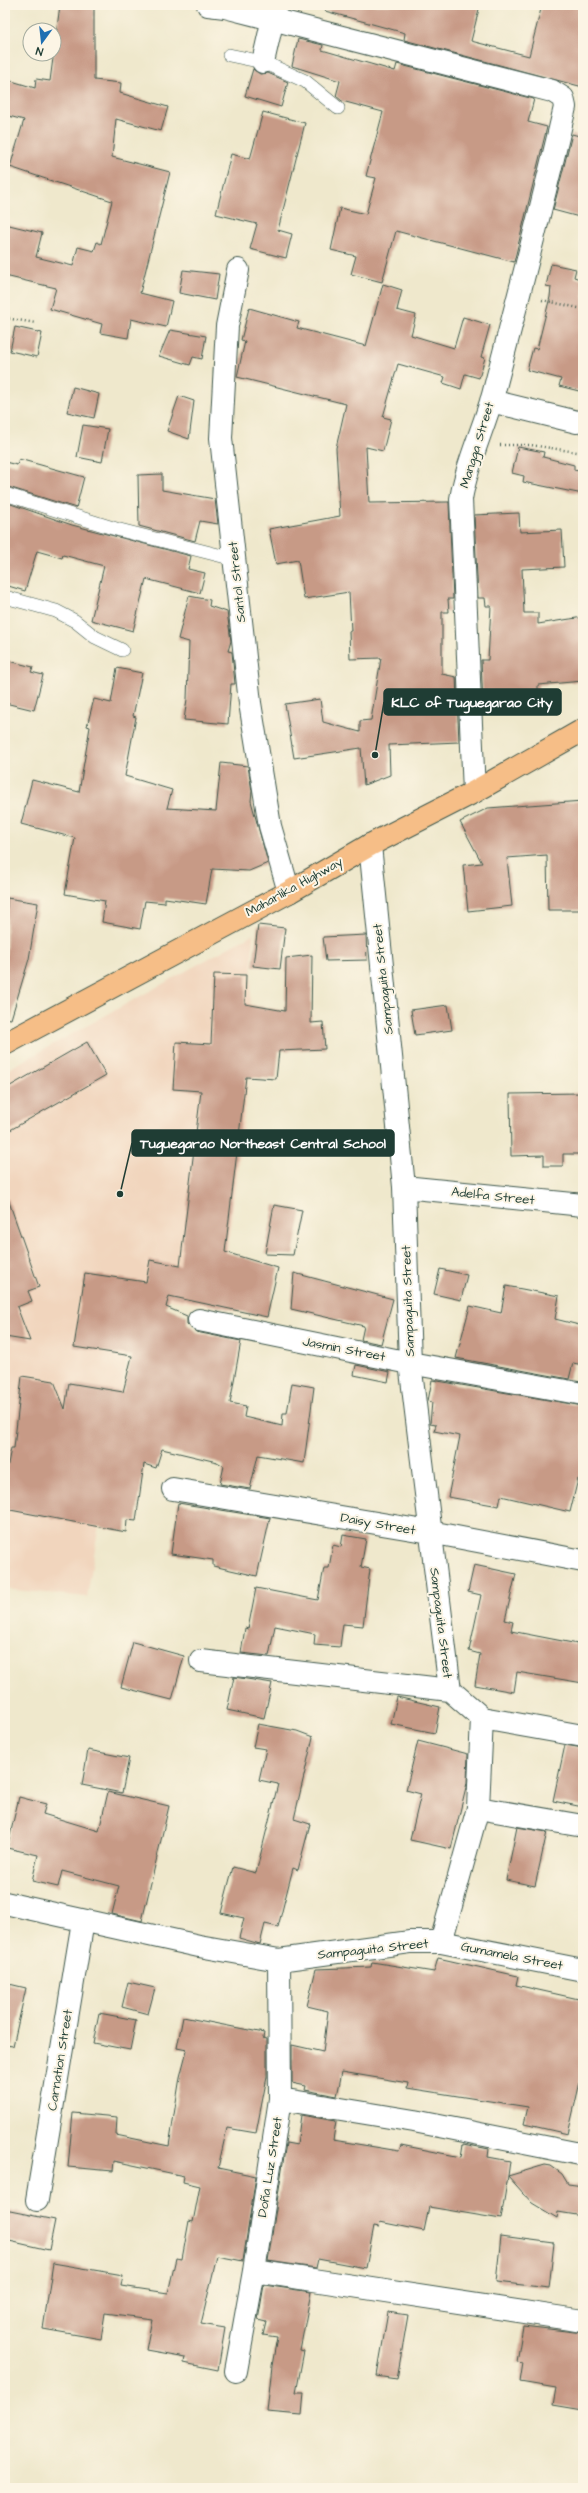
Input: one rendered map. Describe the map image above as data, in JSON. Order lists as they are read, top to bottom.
{
  "streets": {
    "main road": ["Maharlika Highway"],
    "street": [
      "Mangga Street",
      "Santol Street",
      "Sampaguita Street",
      "Adelfa Street",
      "Jasmin Street",
      "Daisy Street",
      "Gumamela Street",
      "Carnation Street",
      "Doña Luz Street"
    ]
  },
  "crossings": [
    ["Mangga Street", "Maharlika Highway"],
    ["Santol Street", "Maharlika Highway"],
    ["Maharlika Highway", "Sampaguita Street"],
    ["Sampaguita Street", "Adelfa Street"],
    ["Sampaguita Street", "Jasmin Street"],
    ["Sampaguita Street", "Daisy Street"],
    ["Sampaguita Street", "Gumamela Street"],
    ["Sampaguita Street", "Carnation Street"],
    ["Sampaguita Street", "Doña Luz Street"]
  ],
  "places": ["KLC of Tuguegarao City", "Tuguegarao Northeast Central School"],
  "north": "bottom"
}
